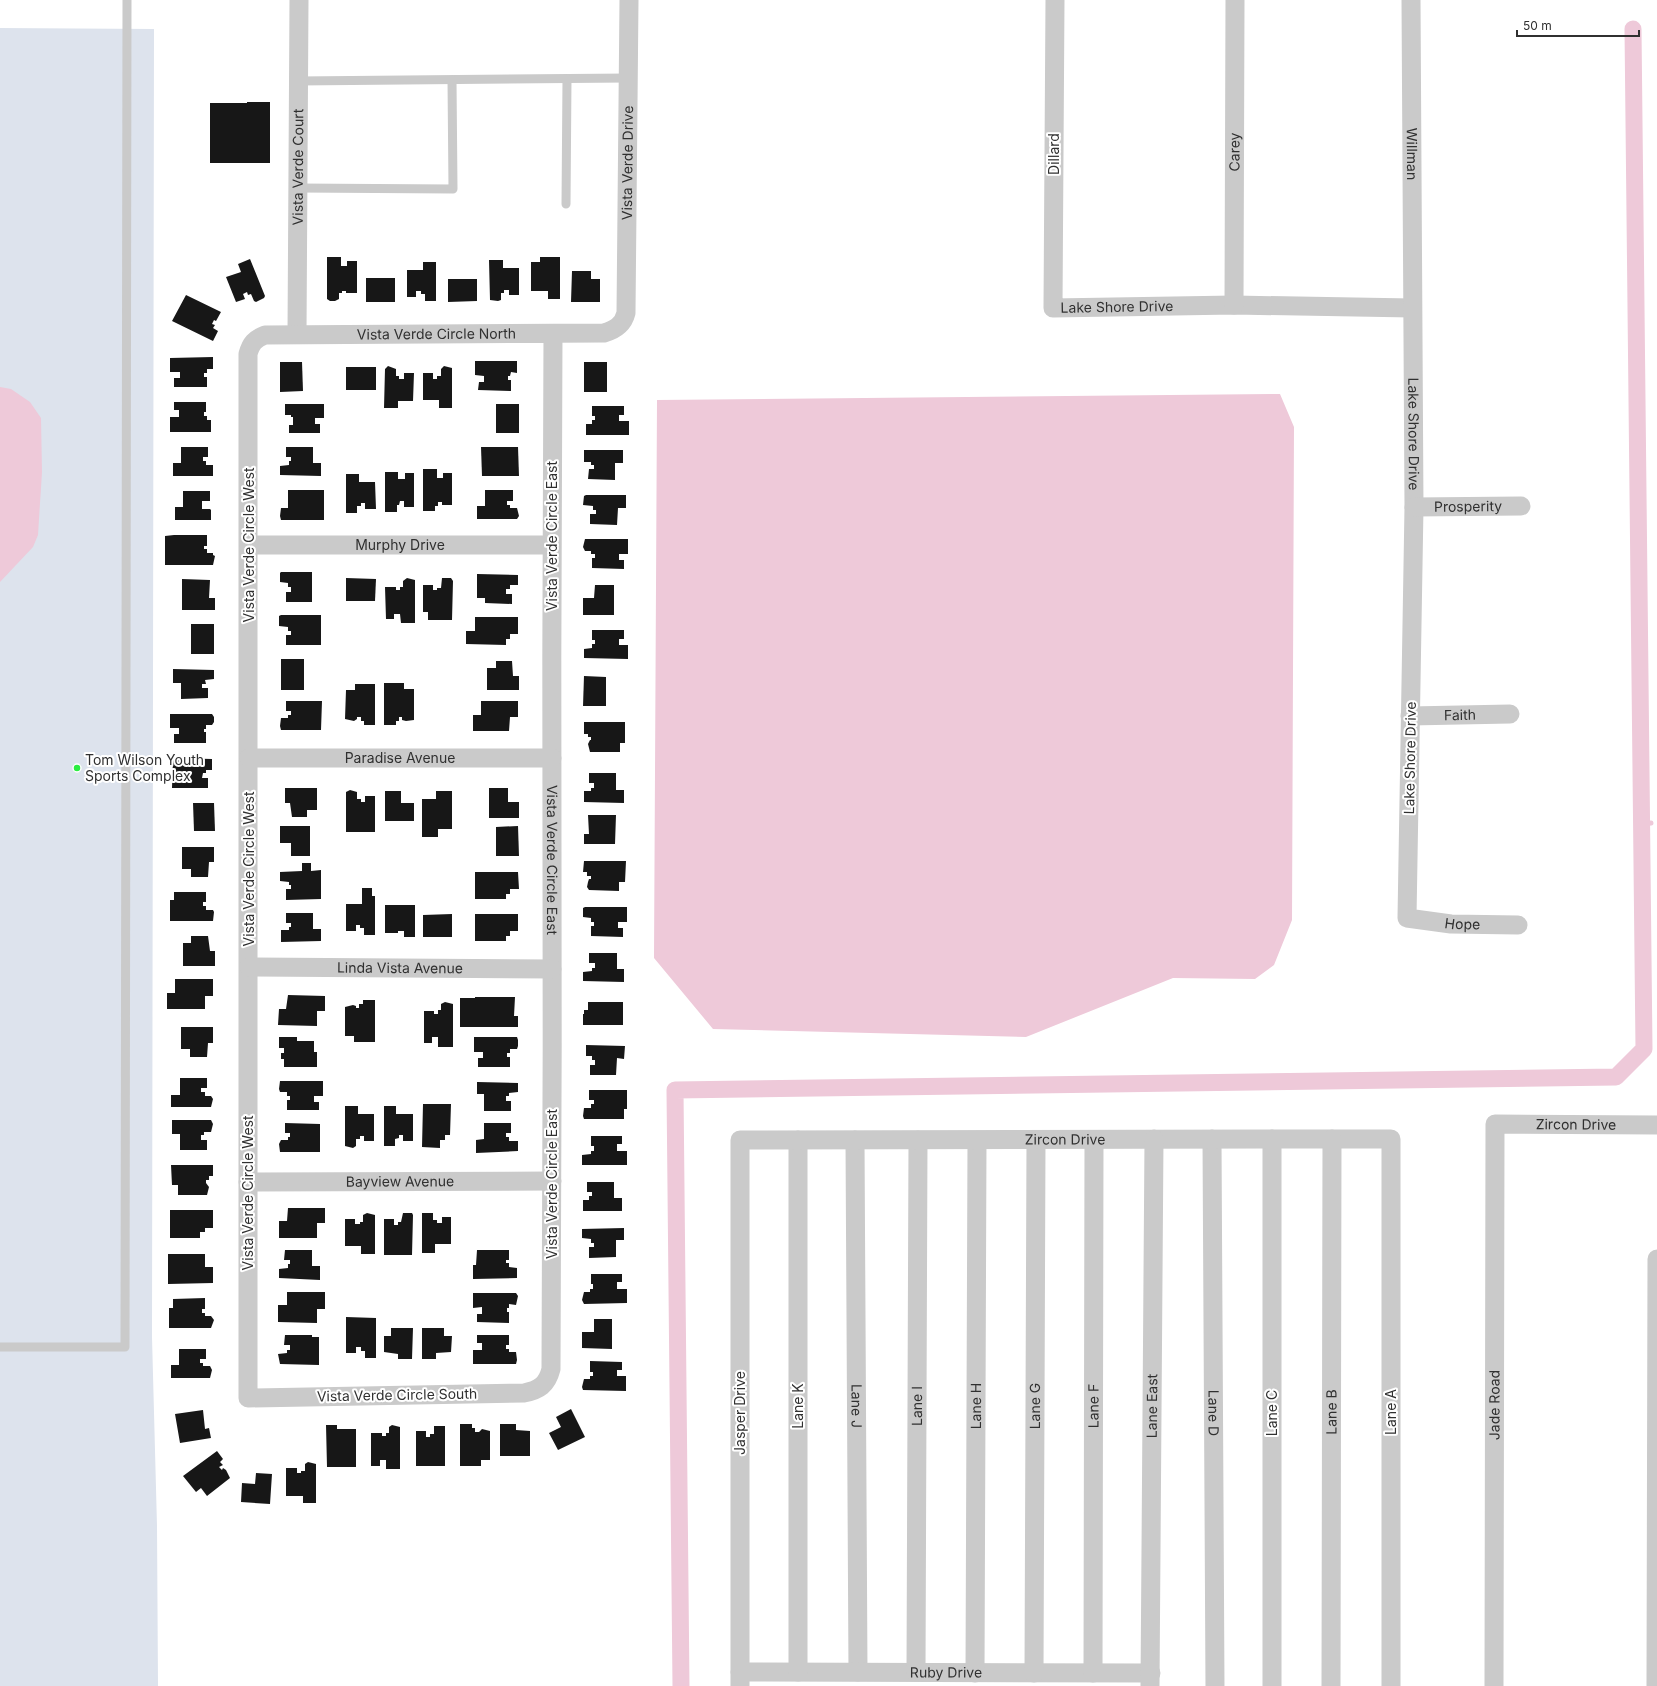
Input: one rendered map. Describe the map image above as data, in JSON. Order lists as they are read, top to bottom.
{
  "streets": {
    "street": [
      "Carey",
      "Dillard",
      "Willman",
      "Vista Verde Drive",
      "Vista Verde Court",
      "Lake Shore Drive",
      "Vista Verde Circle North",
      "Prosperity",
      "Vista Verde Circle East",
      "Vista Verde Circle West",
      "Murphy Drive",
      "Faith",
      "Paradise Avenue",
      "Hope",
      "Linda Vista Avenue",
      "Zircon Drive",
      "Bayview Avenue",
      "Vista Verde Circle South",
      "Jade Road",
      "Lane K",
      "Lane J",
      "Lane I",
      "Lane H",
      "Lane G",
      "Lane F",
      "Lane East",
      "Lane B",
      "Lane A",
      "Jasper Drive",
      "Lane D",
      "Lane C",
      "Ruby Drive"
    ]
  },
  "crossings": [
    ["Carey", "Lake Shore Drive"],
    ["Dillard", "Lake Shore Drive"],
    ["Willman", "Lake Shore Drive"],
    ["Vista Verde Drive", "Vista Verde Circle North"],
    ["Vista Verde Court", "Vista Verde Circle North"],
    ["Lake Shore Drive", "Prosperity"],
    ["Lake Shore Drive", "Faith"],
    ["Lake Shore Drive", "Hope"],
    ["Vista Verde Circle North", "Vista Verde Circle East"],
    ["Vista Verde Circle North", "Vista Verde Circle West"],
    ["Vista Verde Circle East", "Murphy Drive"],
    ["Vista Verde Circle East", "Paradise Avenue"],
    ["Vista Verde Circle East", "Linda Vista Avenue"],
    ["Vista Verde Circle East", "Bayview Avenue"],
    ["Vista Verde Circle East", "Vista Verde Circle South"],
    ["Vista Verde Circle West", "Murphy Drive"],
    ["Vista Verde Circle West", "Paradise Avenue"],
    ["Vista Verde Circle West", "Linda Vista Avenue"],
    ["Vista Verde Circle West", "Bayview Avenue"],
    ["Vista Verde Circle West", "Vista Verde Circle South"],
    ["Zircon Drive", "Jade Road"],
    ["Zircon Drive", "Lane K"],
    ["Zircon Drive", "Lane J"],
    ["Zircon Drive", "Lane I"],
    ["Zircon Drive", "Lane H"],
    ["Zircon Drive", "Lane G"],
    ["Zircon Drive", "Lane F"],
    ["Zircon Drive", "Lane East"],
    ["Zircon Drive", "Lane B"],
    ["Zircon Drive", "Lane A"],
    ["Zircon Drive", "Jasper Drive"],
    ["Zircon Drive", "Lane D"],
    ["Zircon Drive", "Lane C"],
    ["Lane K", "Ruby Drive"],
    ["Lane J", "Ruby Drive"],
    ["Lane I", "Ruby Drive"],
    ["Lane H", "Ruby Drive"],
    ["Lane G", "Ruby Drive"],
    ["Lane F", "Ruby Drive"],
    ["Lane East", "Ruby Drive"],
    ["Jasper Drive", "Ruby Drive"]
  ],
  "places": ["Tom Wilson Youth Sports Complex"],
  "scale_bar": "50 m"
}
